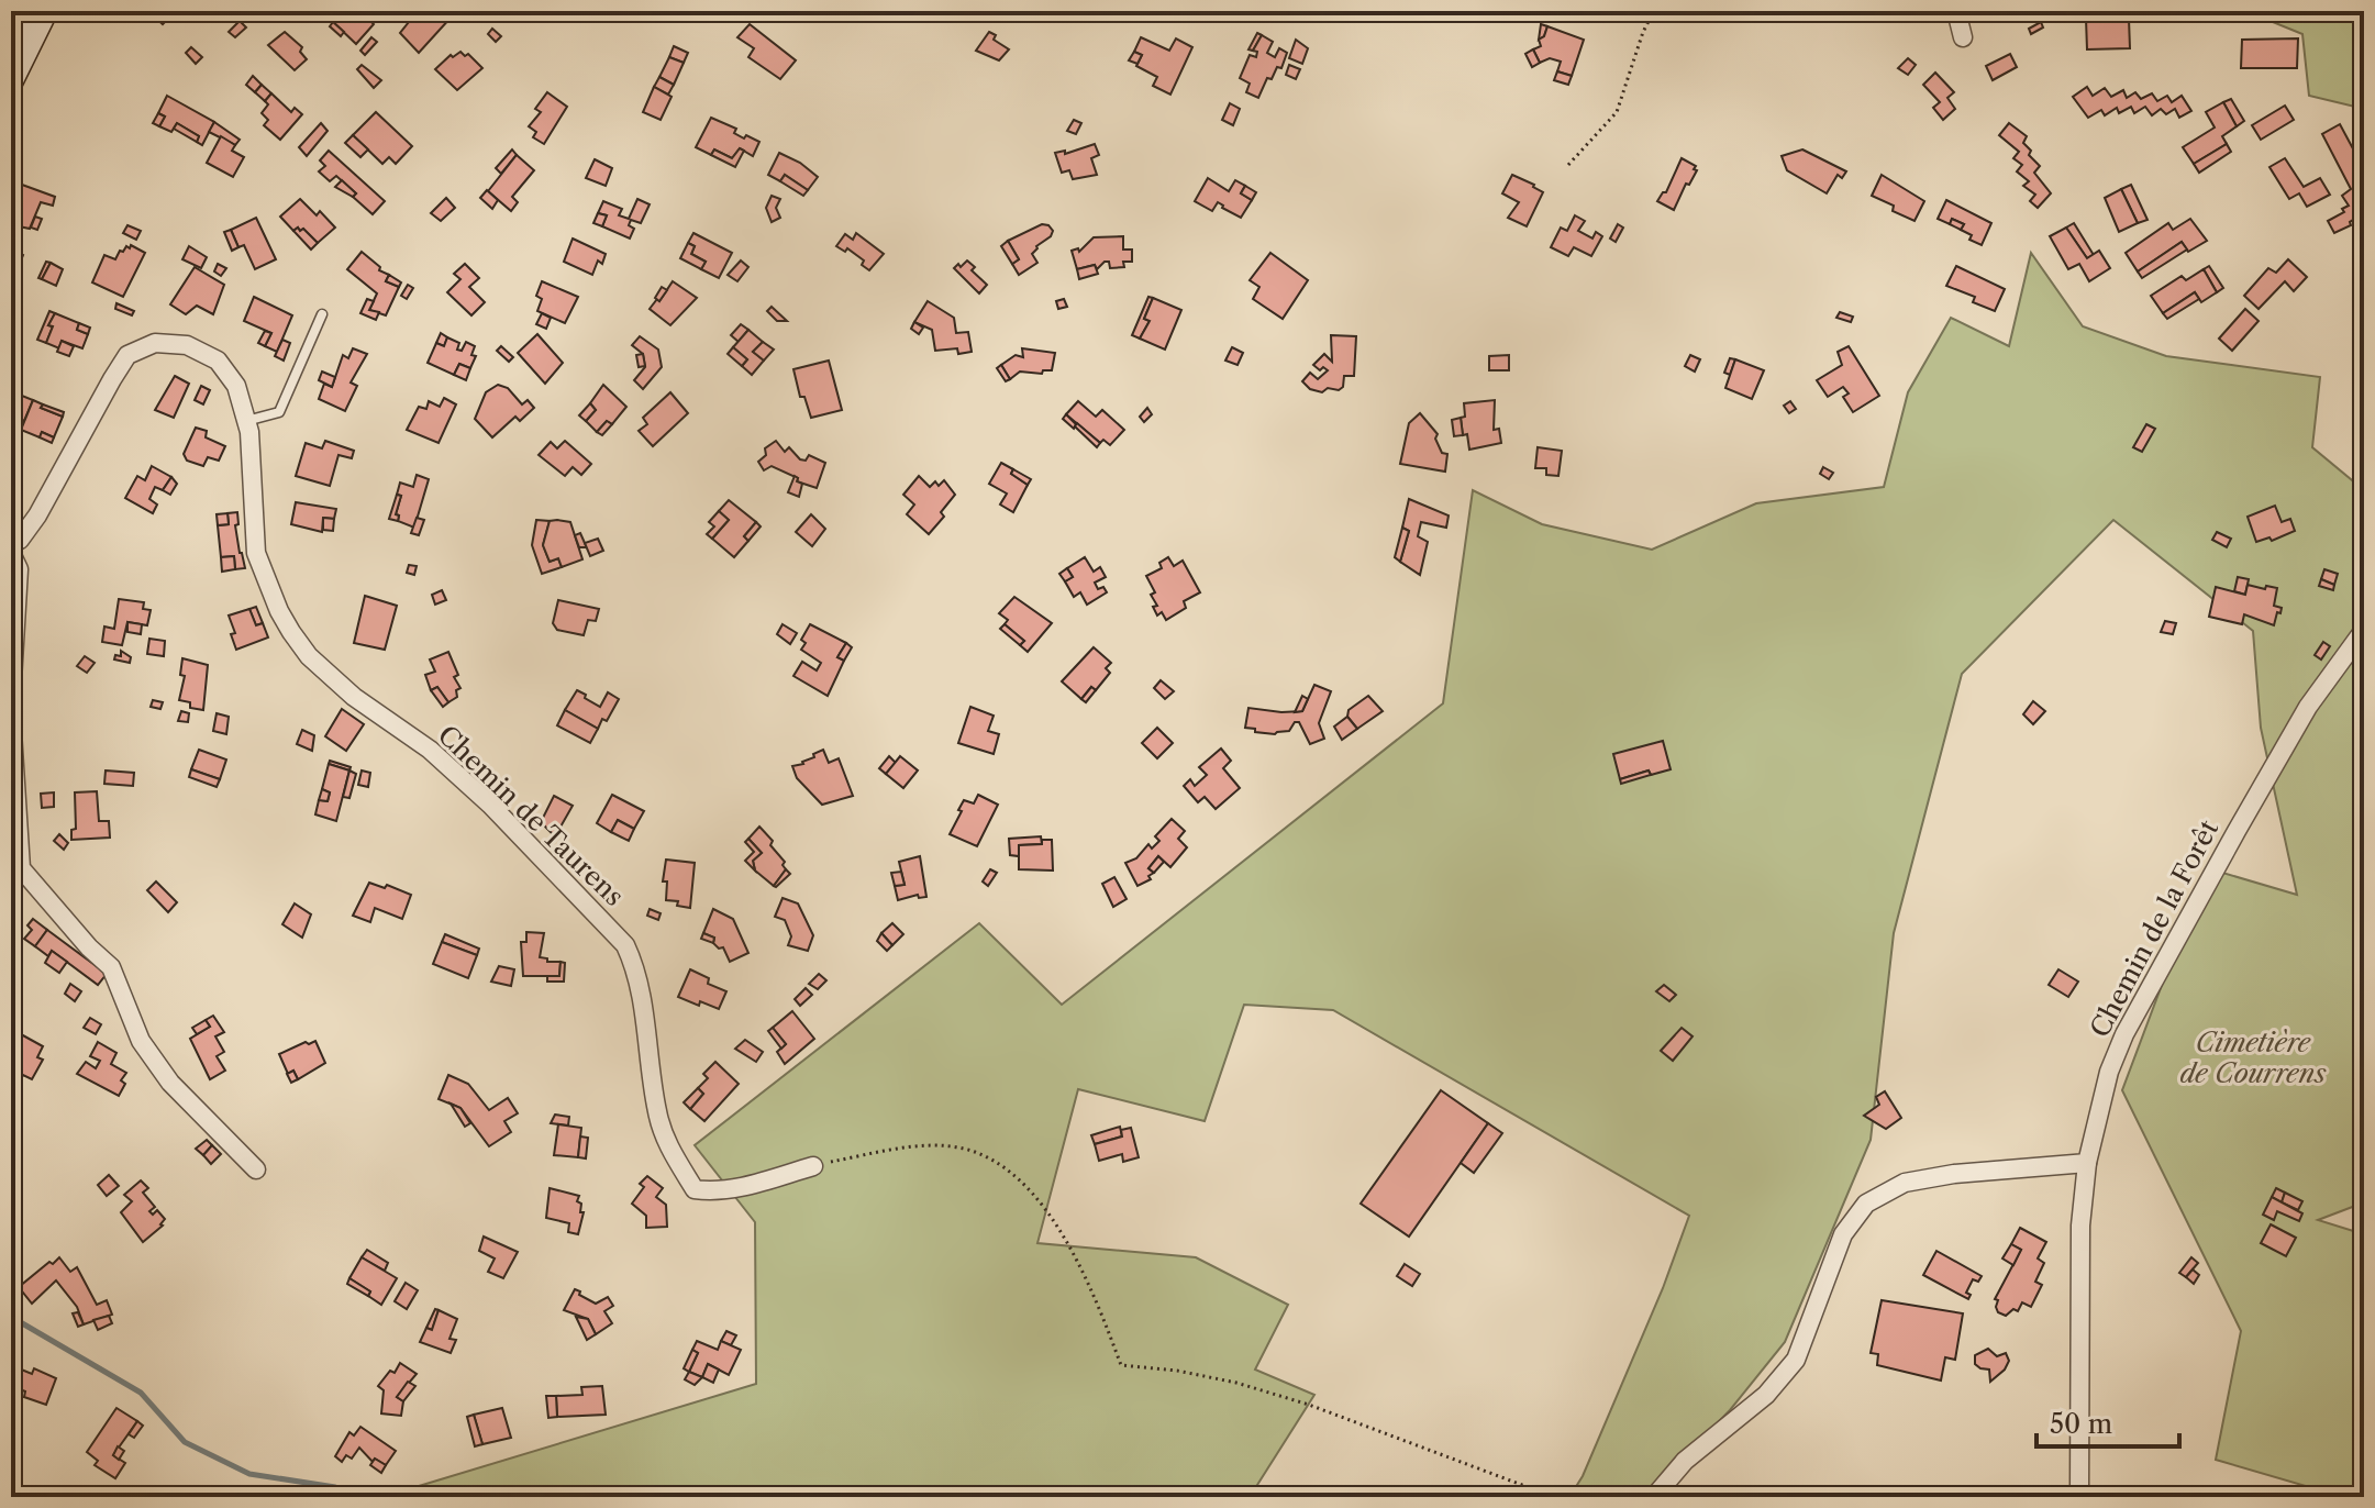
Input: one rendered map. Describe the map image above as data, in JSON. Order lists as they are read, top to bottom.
{
  "streets": {
    "street": ["Chemin de Taurens", "Chemin de la Forêt"]
  },
  "parks": ["Cimetière de Courrens"],
  "scale_bar": "50 m"
}
